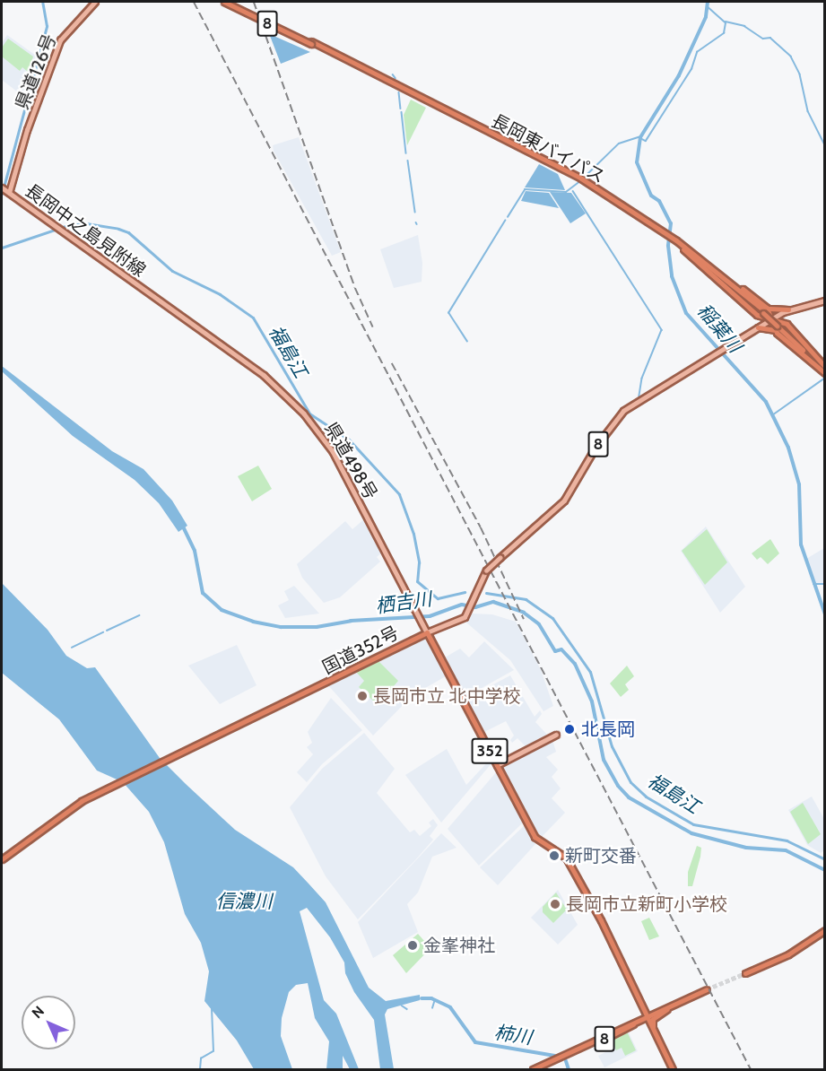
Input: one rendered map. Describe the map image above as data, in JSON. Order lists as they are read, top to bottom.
{
  "streets": {
    "highway": [
      "8",
      "長岡東バイパス",
      "国道352号",
      "352"
    ],
    "main road": ["県道126号", "長岡中之島見附線", "県道498号"]
  },
  "crossings": [
    ["8", "県道498号"],
    ["8", "国道352号"],
    ["8", "352"],
    ["県道126号", "長岡中之島見附線"],
    ["長岡中之島見附線", "県道498号"],
    ["県道498号", "国道352号"],
    ["県道498号", "352"],
    ["国道352号", "352"]
  ],
  "water": [
    "稲葉川",
    "福島江",
    "栖吉川",
    "信濃川",
    "柿川"
  ],
  "places": [
    "長岡市立 北中学校",
    "北長岡",
    "新町交番",
    "長岡市立新町小学校",
    "金峯神社"
  ],
  "north": "top left"
}
